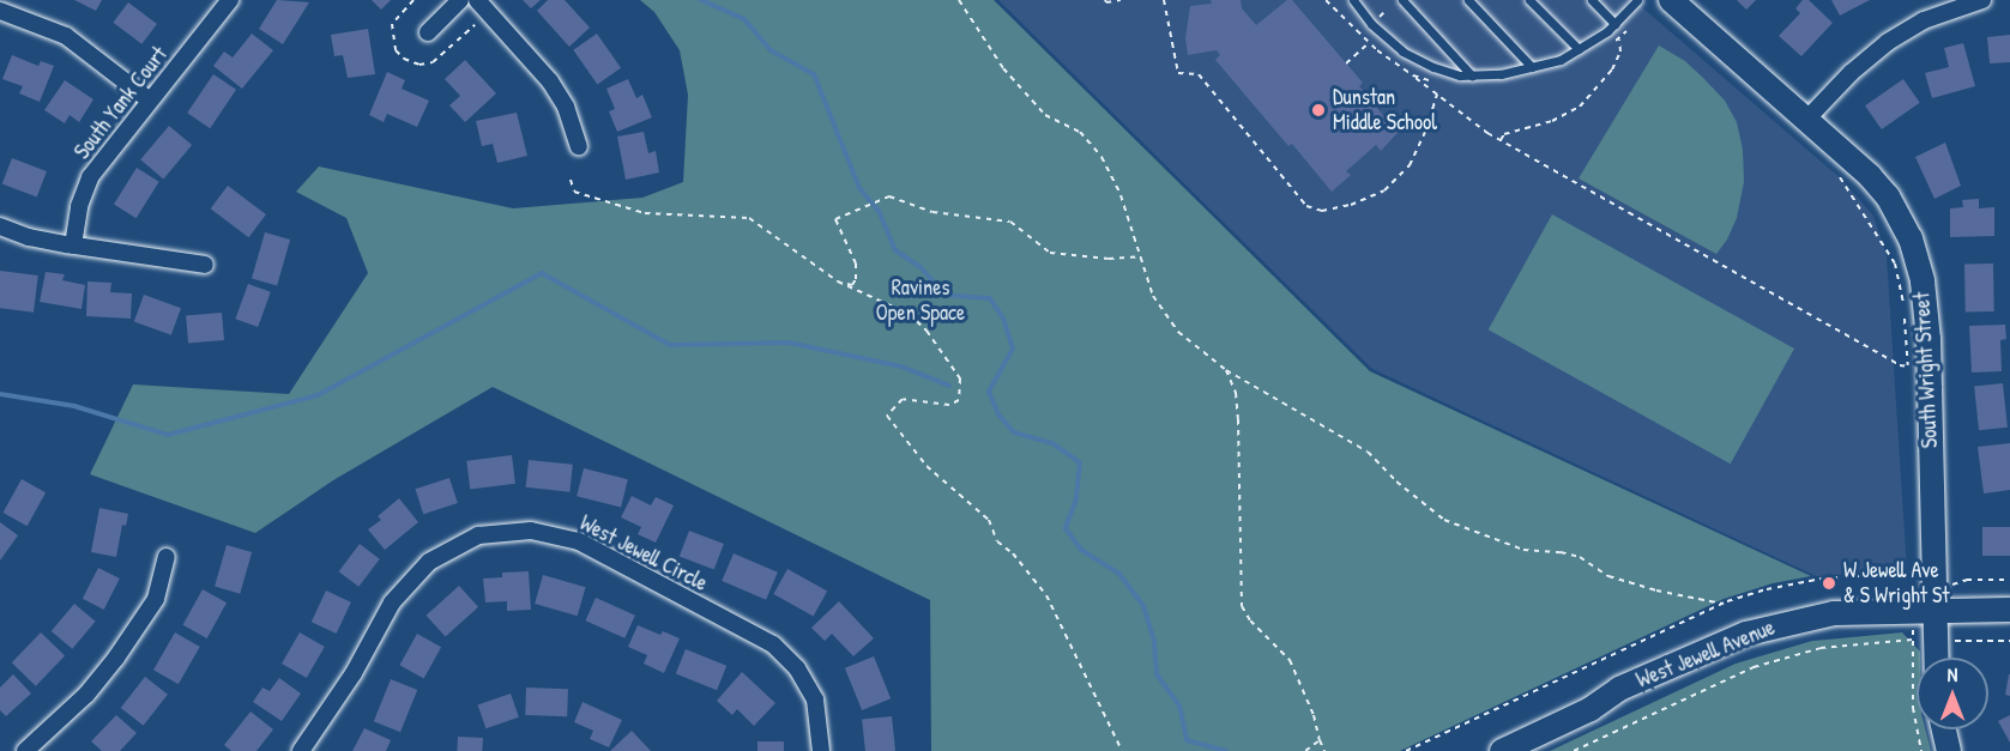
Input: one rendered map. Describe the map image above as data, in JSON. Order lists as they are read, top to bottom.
{
  "streets": {
    "street": [
      "South Yank Court",
      "South Wright Street",
      "West Jewell Circle",
      "West Jewell Avenue"
    ]
  },
  "crossings": [
    ["South Wright Street", "West Jewell Avenue"]
  ],
  "parks": ["Ravines Open Space"],
  "places": ["Dunstan Middle School", "W Jewell Ave & S Wright St"],
  "north": "top"
}
